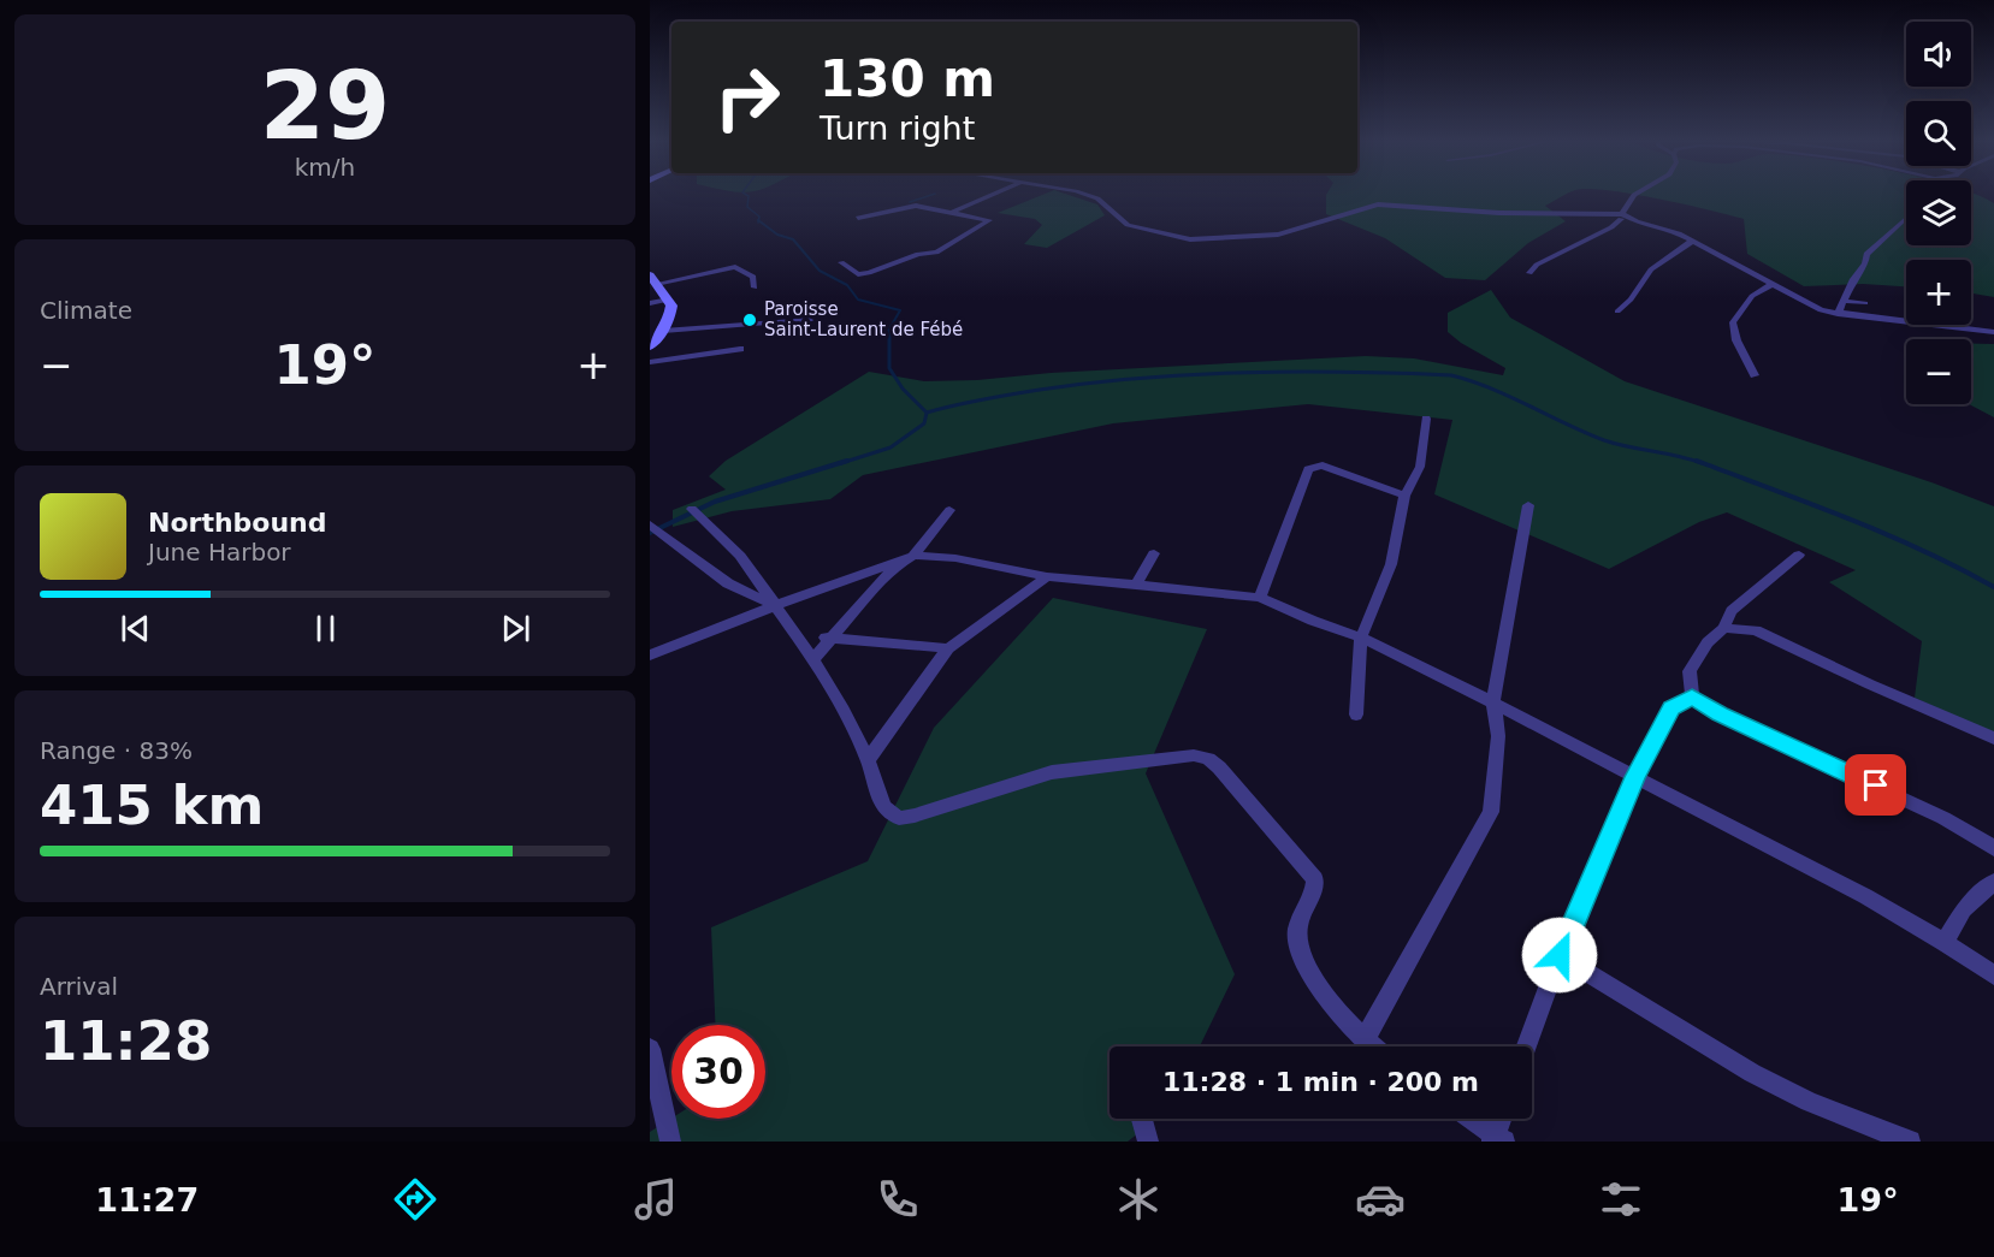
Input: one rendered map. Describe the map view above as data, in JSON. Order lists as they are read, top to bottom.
{
  "places": ["Paroisse Saint-Laurent de Fébé"],
  "page": {
    "tile": [
      ["29", "km/h"],
      "Climate",
      ["Range · 83%", "415 km"],
      ["Arrival", "11:28"]
    ],
    "map_buttons": ["+", "−"],
    "turn": ["130 m", "Turn right"],
    "heat": ["−", "19°", "+"],
    "song": ["Northbound", "June Harbor"],
    "limit": "30",
    "trip": "11:28 · 1 min · 200 m",
    "tabs": ["11:27", "19°"]
  }
}
